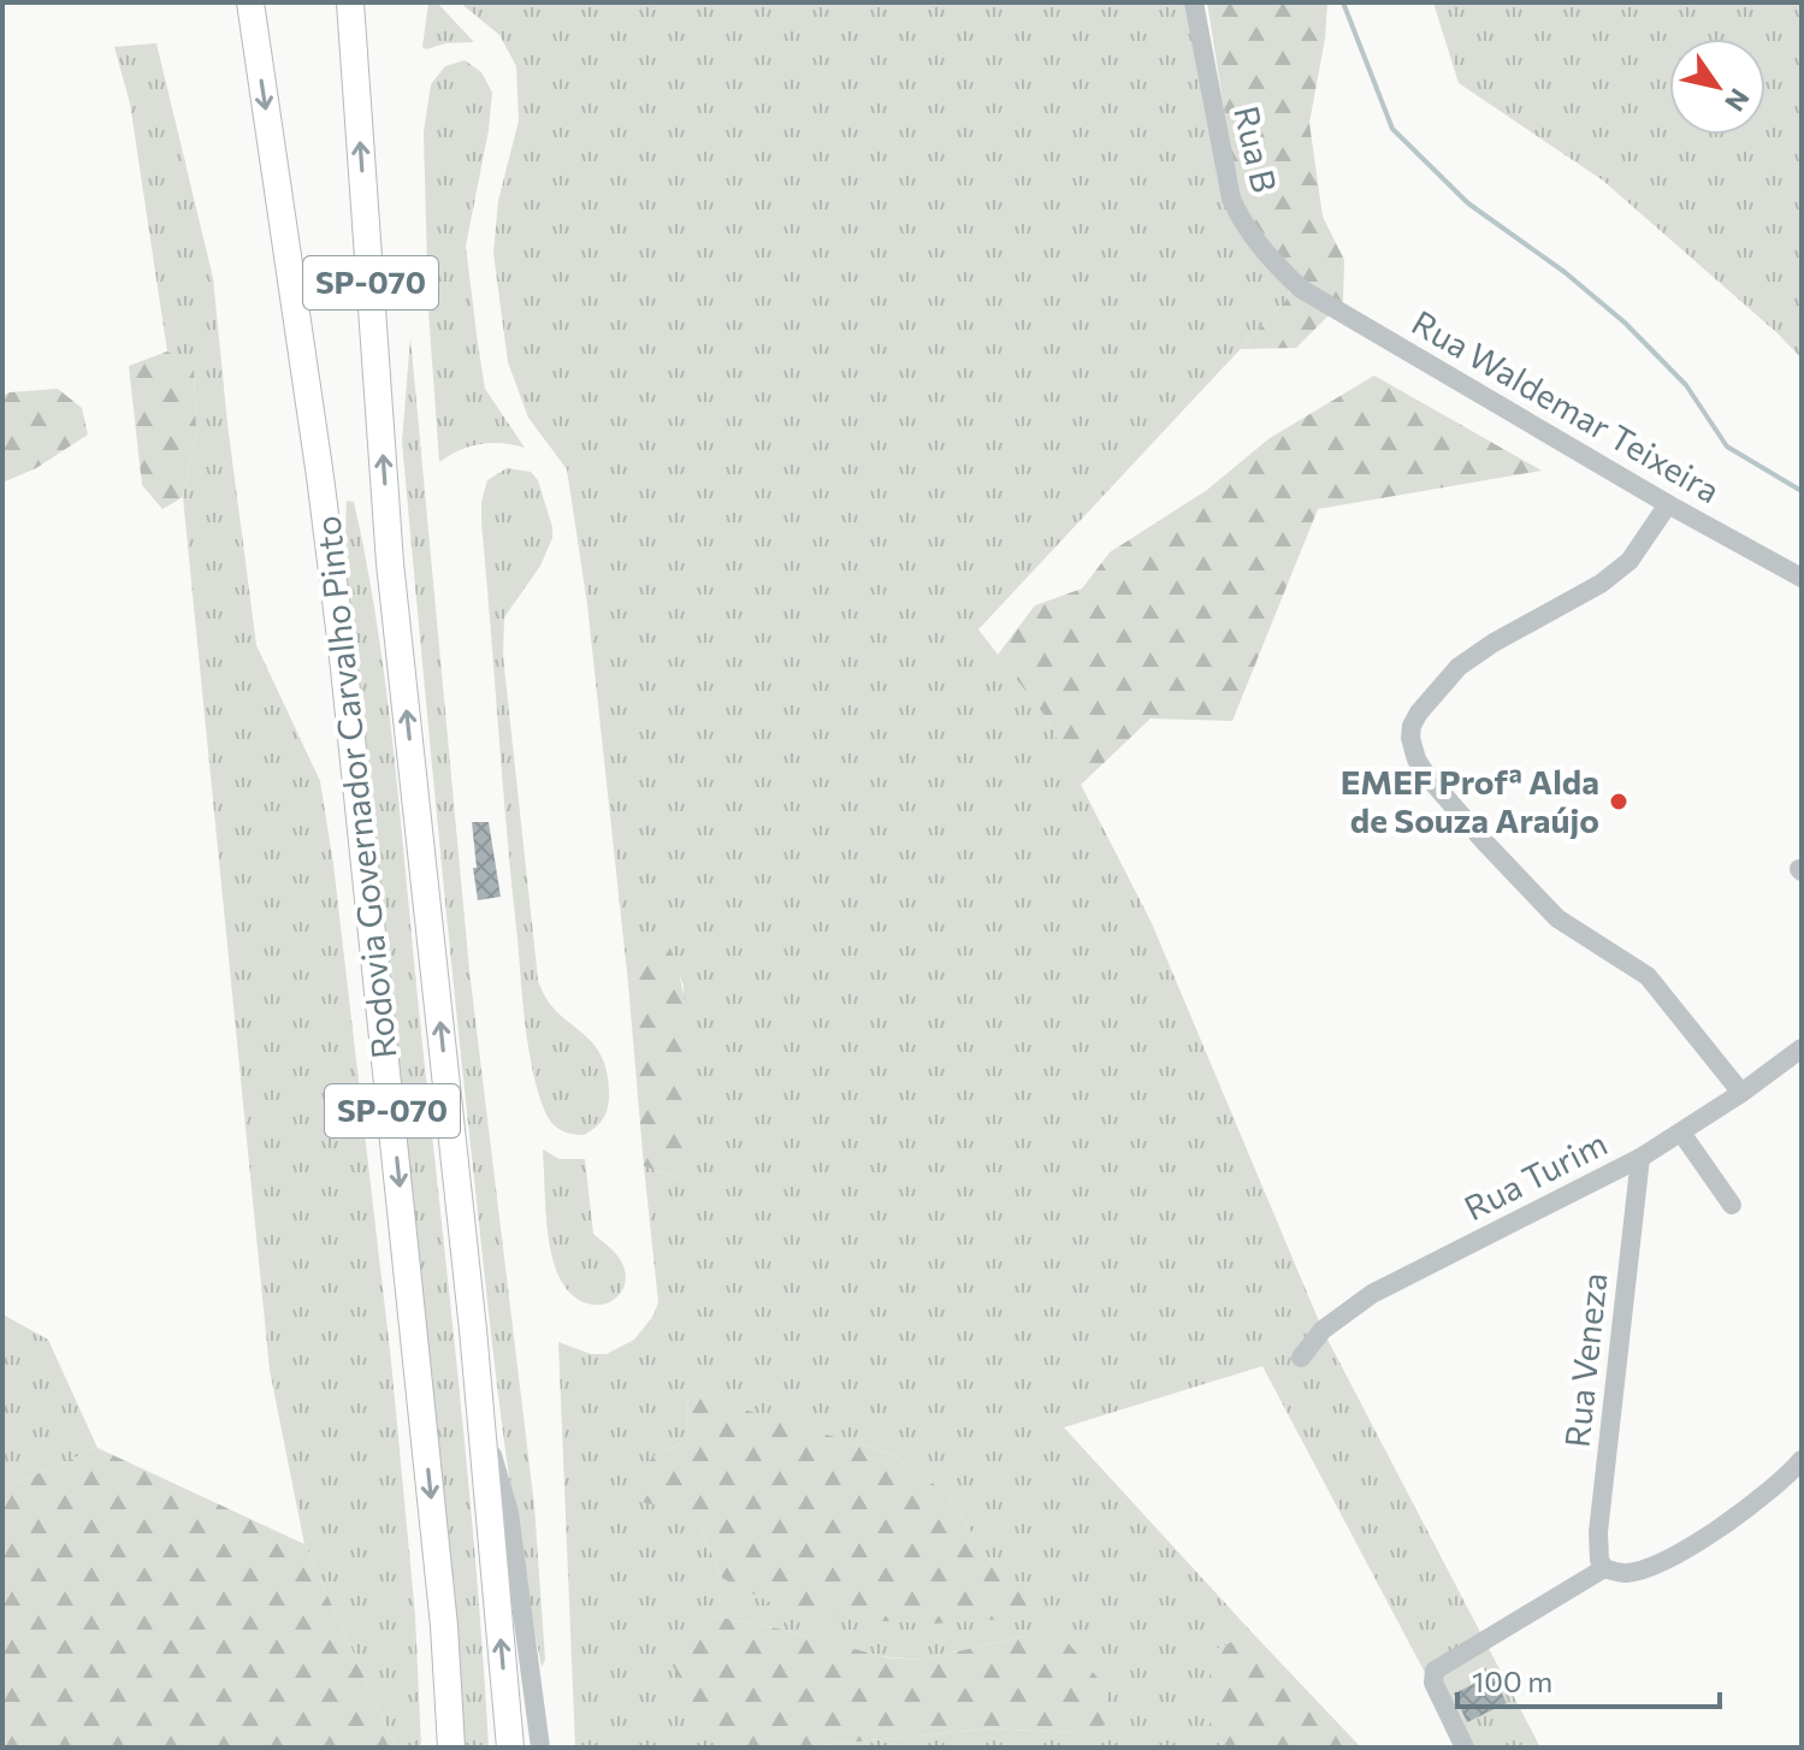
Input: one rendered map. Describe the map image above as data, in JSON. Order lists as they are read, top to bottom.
{
  "streets": {
    "highway": ["SP-070", "Rodovia Governador Carvalho Pinto"],
    "street": [
      "Rua B",
      "Rua Waldemar Teixeira",
      "Rua Turim",
      "Rua Veneza"
    ]
  },
  "crossings": [
    ["Rua B", "Rua Waldemar Teixeira"],
    ["Rua Turim", "Rua Veneza"]
  ],
  "places": ["EMEF Profª Alda de Souza Araújo"],
  "scale_bar": "100 m",
  "north": "bottom right"
}
